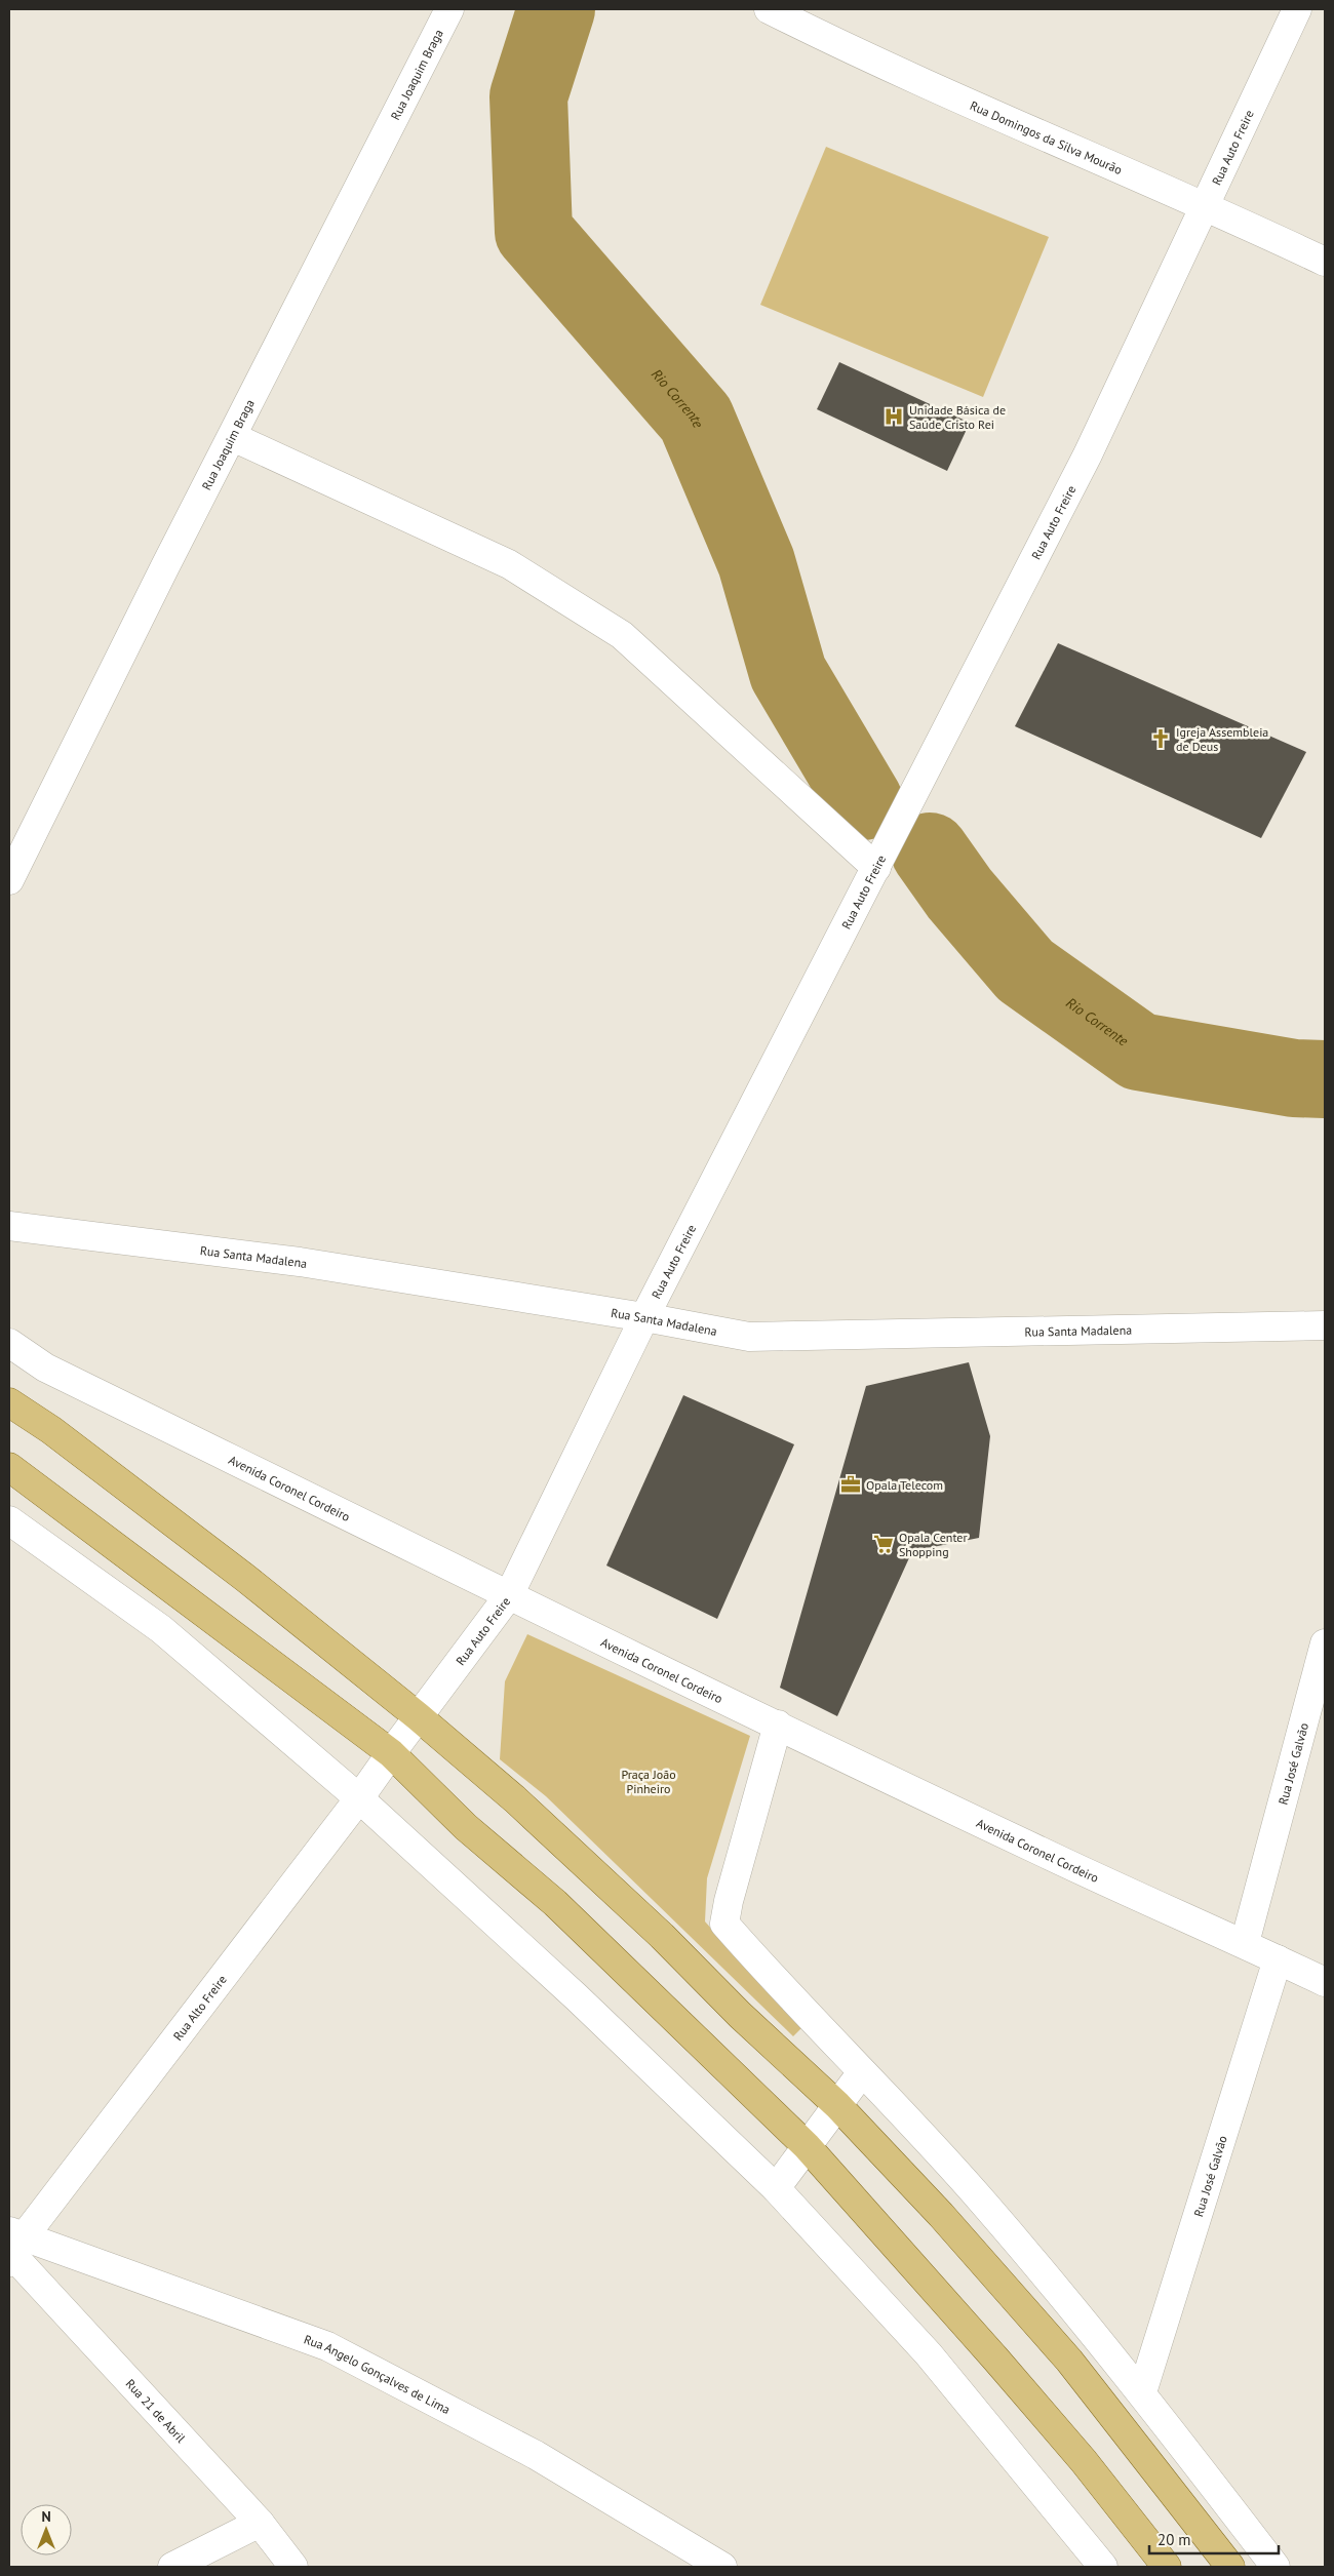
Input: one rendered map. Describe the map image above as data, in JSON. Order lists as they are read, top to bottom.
{
  "streets": {
    "street": [
      "Rua Joaquim Braga",
      "Rua Domingos da Silva Mourão",
      "Rua Auto Freire",
      "Rua Santa Madalena",
      "Avenida Coronel Cordeiro",
      "Rua José Galvão",
      "Rua Alto Freire",
      "Rua Angelo Gonçalves de Lima",
      "Rua 21 de Abril"
    ]
  },
  "crossings": [
    ["Rua Domingos da Silva Mourão", "Rua Auto Freire"],
    ["Rua Auto Freire", "Rua Santa Madalena"],
    ["Rua Auto Freire", "Avenida Coronel Cordeiro"],
    ["Rua Auto Freire", "Rua Alto Freire"],
    ["Avenida Coronel Cordeiro", "Rua José Galvão"],
    ["Rua Alto Freire", "Rua Angelo Gonçalves de Lima"],
    ["Rua Alto Freire", "Rua 21 de Abril"],
    ["Rua Angelo Gonçalves de Lima", "Rua 21 de Abril"]
  ],
  "water": ["Rio Corrente"],
  "parks": ["Praça João Pinheiro"],
  "places": {
    "hospital": ["Unidade Básica de Saúde Cristo Rei"],
    "church": ["Igreja Assembleia de Deus"],
    "office": ["Opala Telecom"],
    "supermarket": ["Opala Center Shopping"]
  },
  "scale_bar": "20 m",
  "north": "top"
}
